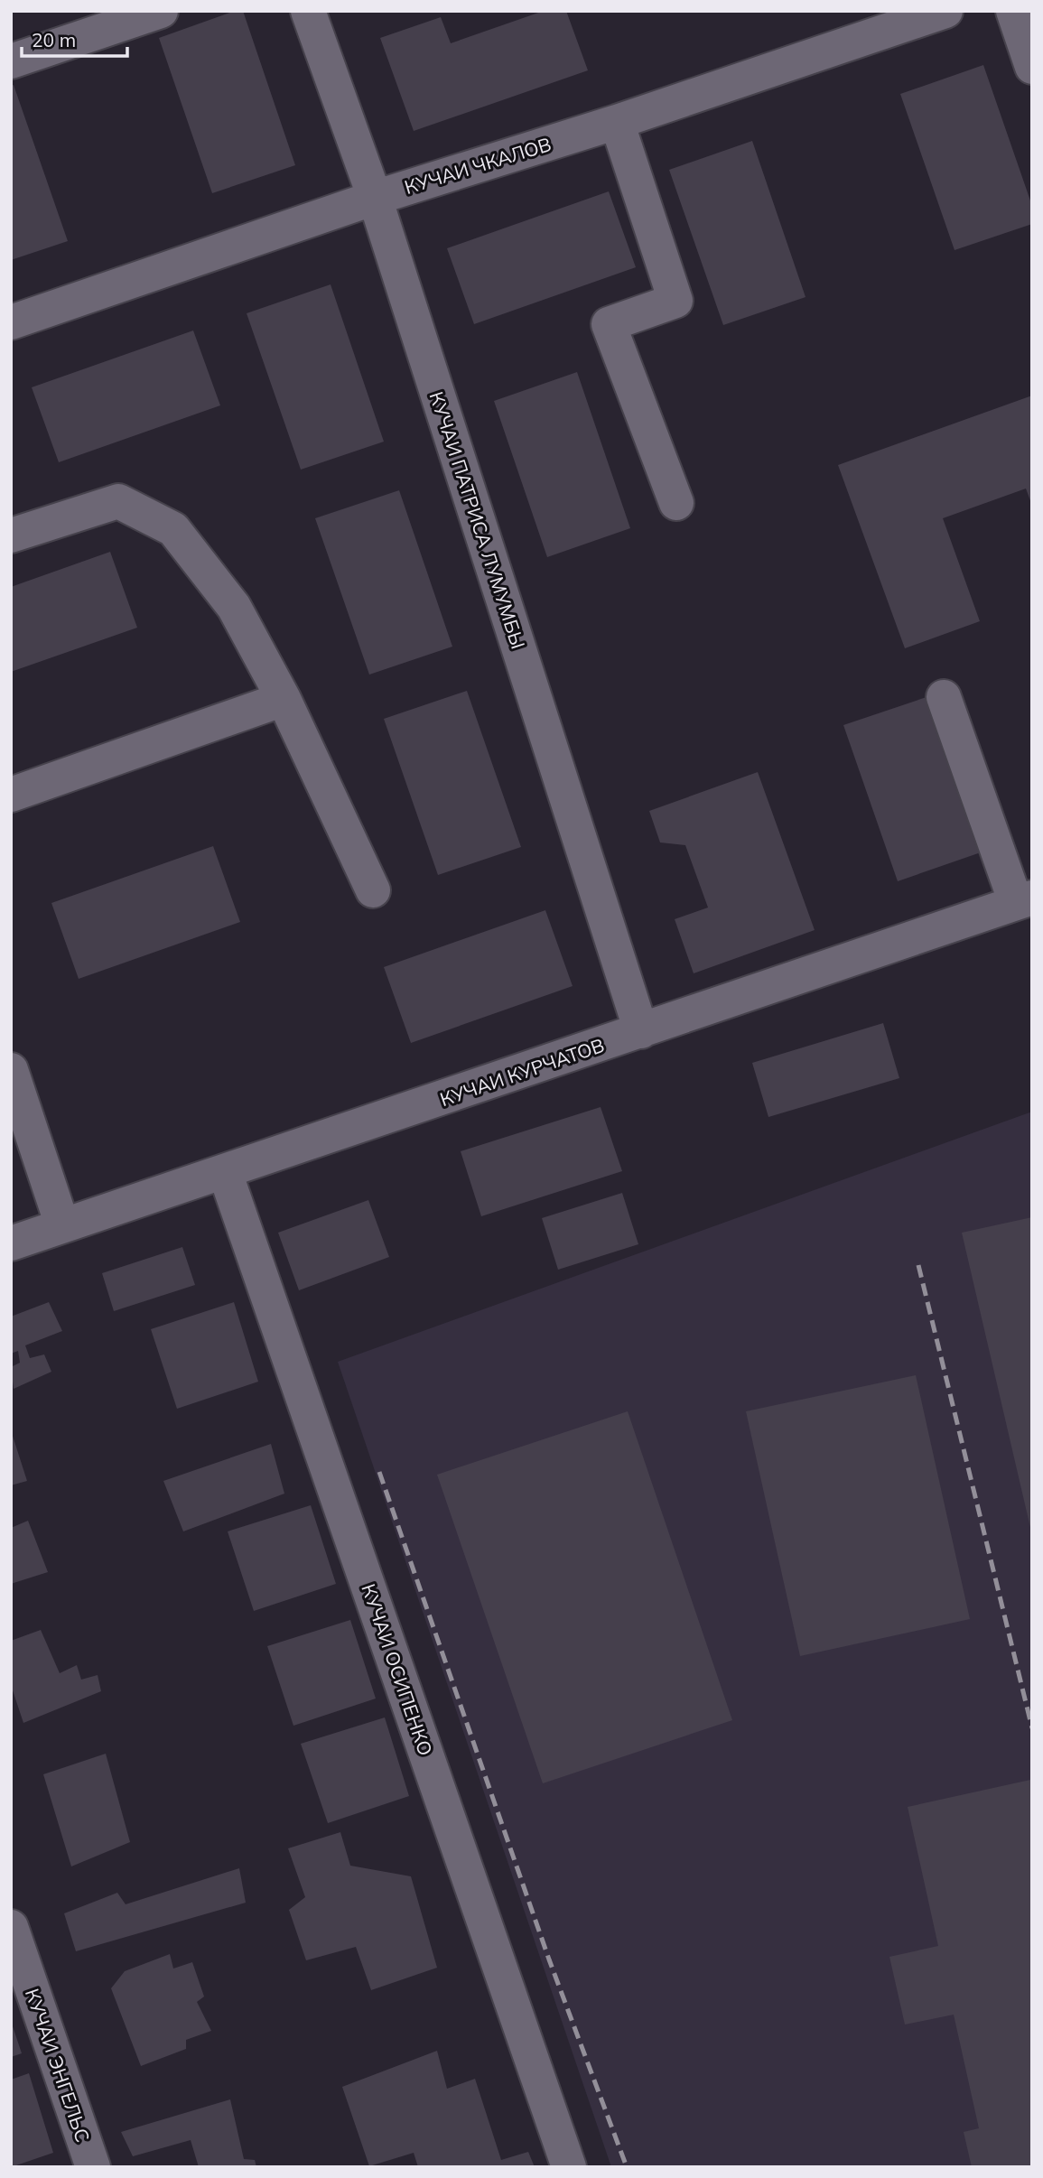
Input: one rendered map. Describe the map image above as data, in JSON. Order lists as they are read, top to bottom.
{
  "streets": {
    "street": [
      "КУЧАИ ЧКАЛОВ",
      "КУЧАИ ПАТРИСА ЛУМУМБЫ",
      "КУЧАИ КУРЧАТОВ",
      "КУЧАИ ОСИПЕНКО",
      "КУЧАИ ЭНГЕЛЬС"
    ]
  },
  "crossings": [
    ["КУЧАИ ЧКАЛОВ", "КУЧАИ ПАТРИСА ЛУМУМБЫ"],
    ["КУЧАИ ПАТРИСА ЛУМУМБЫ", "КУЧАИ КУРЧАТОВ"],
    ["КУЧАИ КУРЧАТОВ", "КУЧАИ ОСИПЕНКО"]
  ],
  "scale_bar": "20 m"
}
